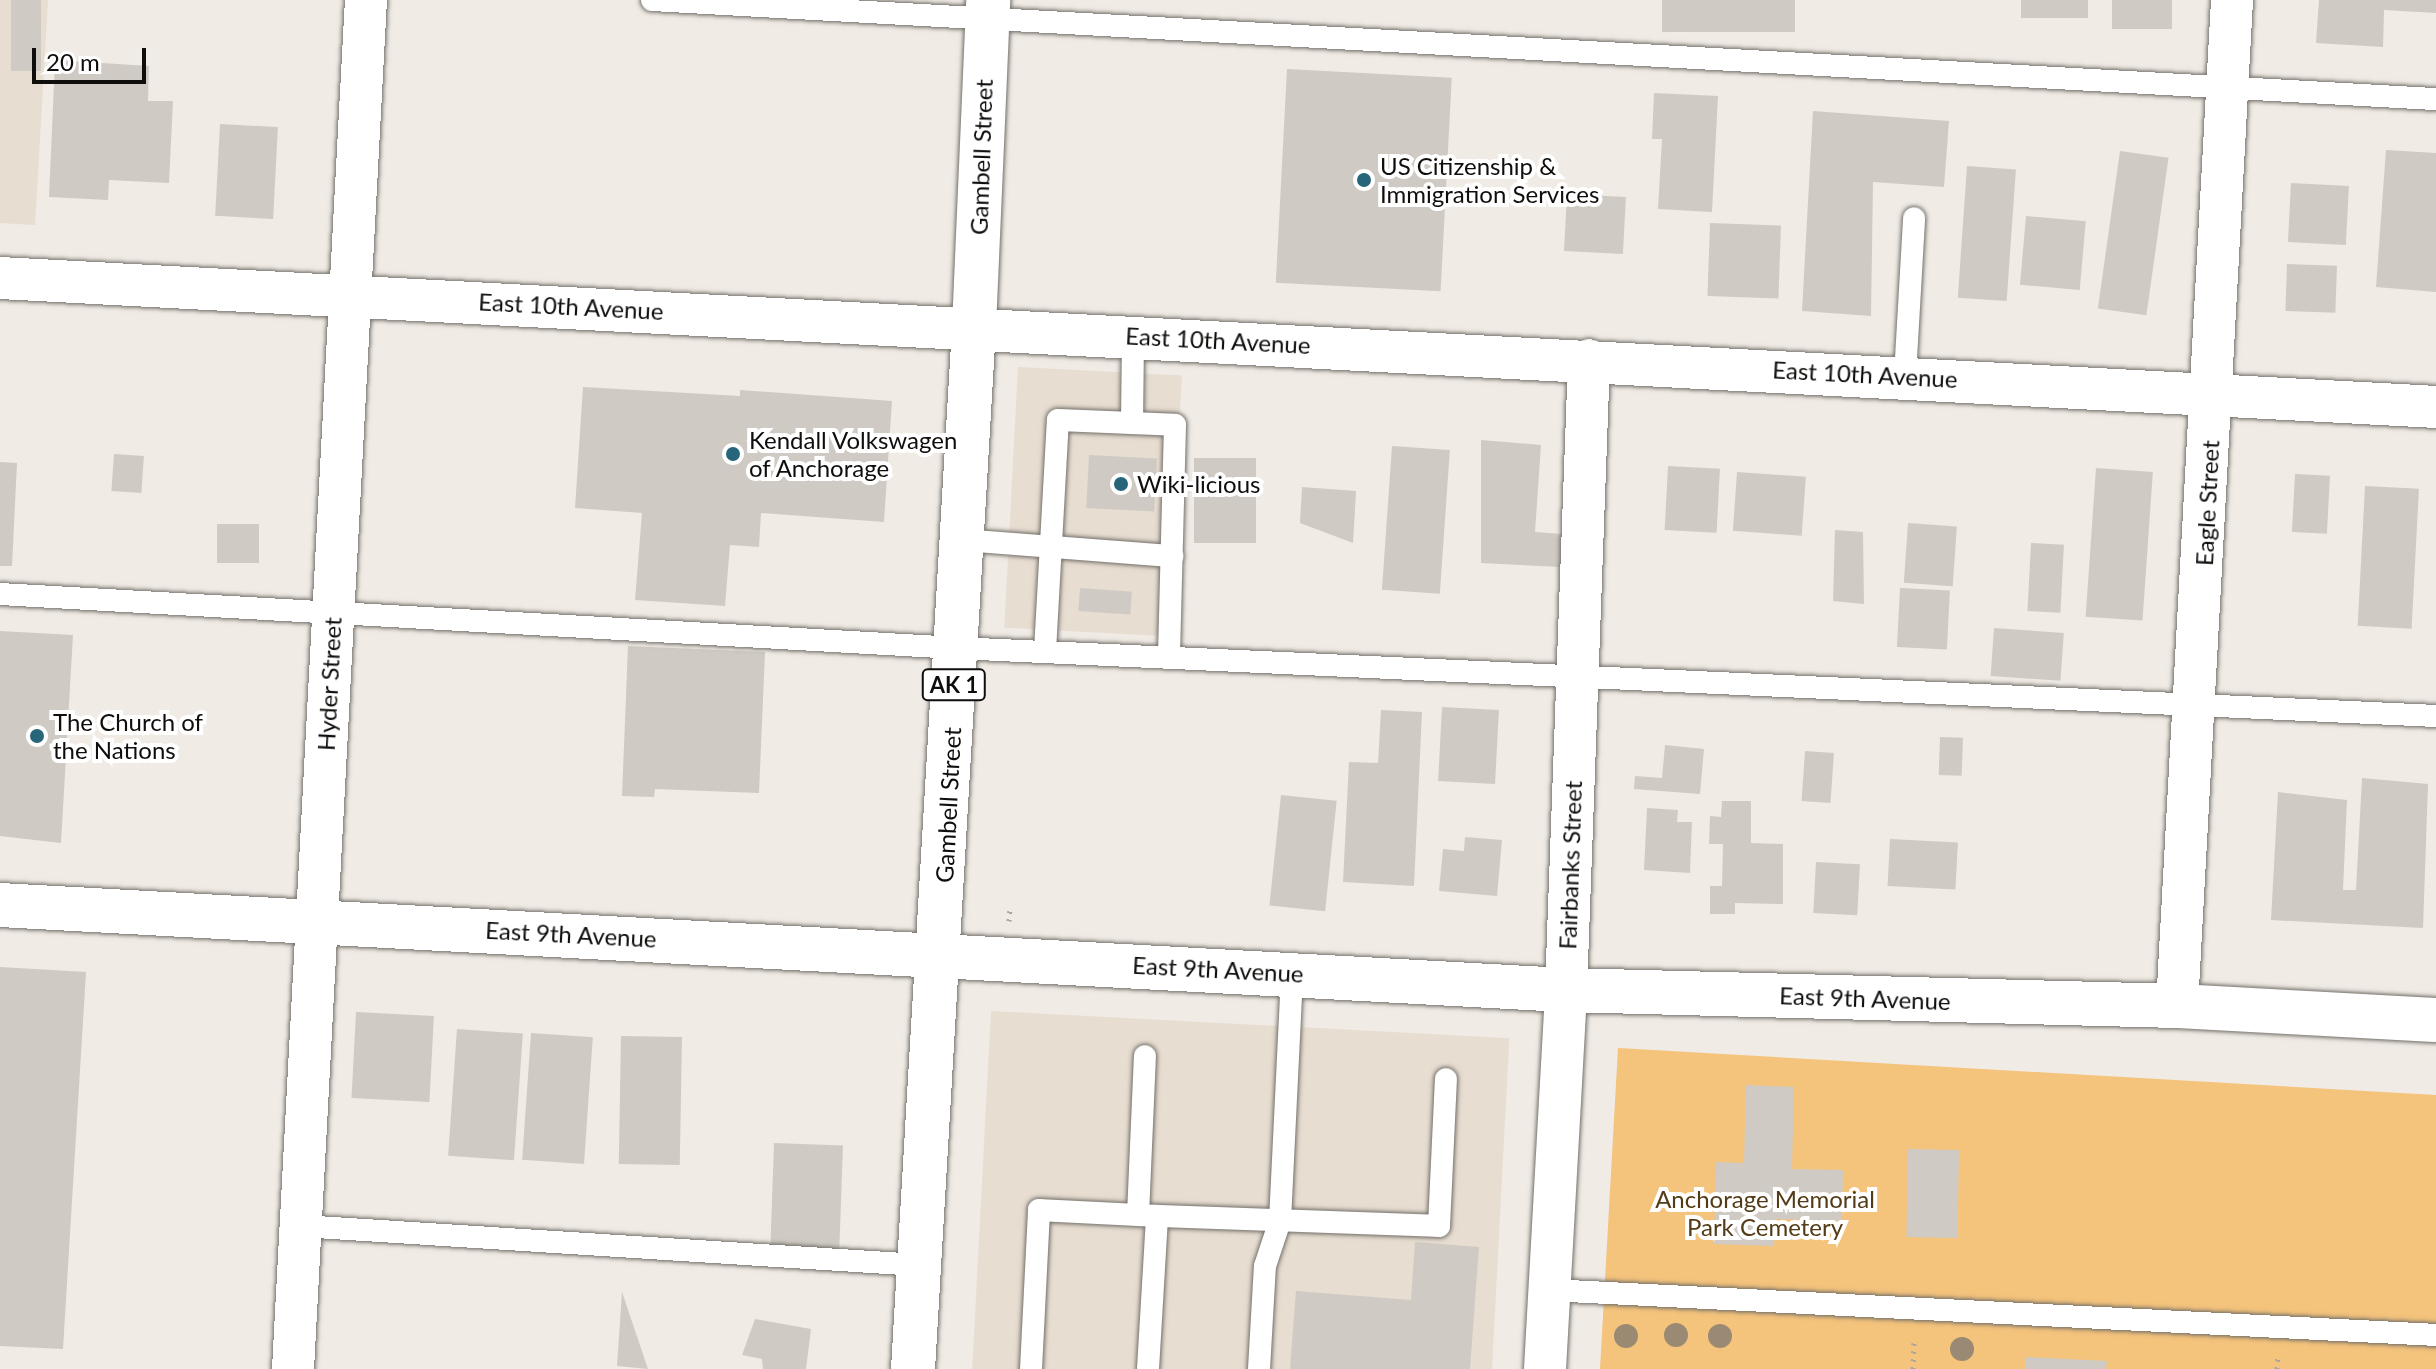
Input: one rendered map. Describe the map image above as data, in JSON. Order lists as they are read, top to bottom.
{
  "streets": {
    "main road": ["Gambell Street", "AK 1", "East 9th Avenue"],
    "street": [
      "East 10th Avenue",
      "Eagle Street",
      "Hyder Street",
      "Fairbanks Street"
    ]
  },
  "crossings": [
    ["Gambell Street", "East 10th Avenue"],
    ["Gambell Street", "East 9th Avenue"],
    ["East 10th Avenue", "Eagle Street"],
    ["East 10th Avenue", "Hyder Street"],
    ["East 10th Avenue", "Fairbanks Street"],
    ["Eagle Street", "East 9th Avenue"],
    ["Hyder Street", "East 9th Avenue"],
    ["Fairbanks Street", "East 9th Avenue"]
  ],
  "parks": ["Anchorage Memorial Park Cemetery"],
  "places": [
    "US Citizenship & Immigration Services",
    "Kendall Volkswagen of Anchorage",
    "Wiki-licious",
    "The Church of the Nations"
  ],
  "scale_bar": "20 m"
}
